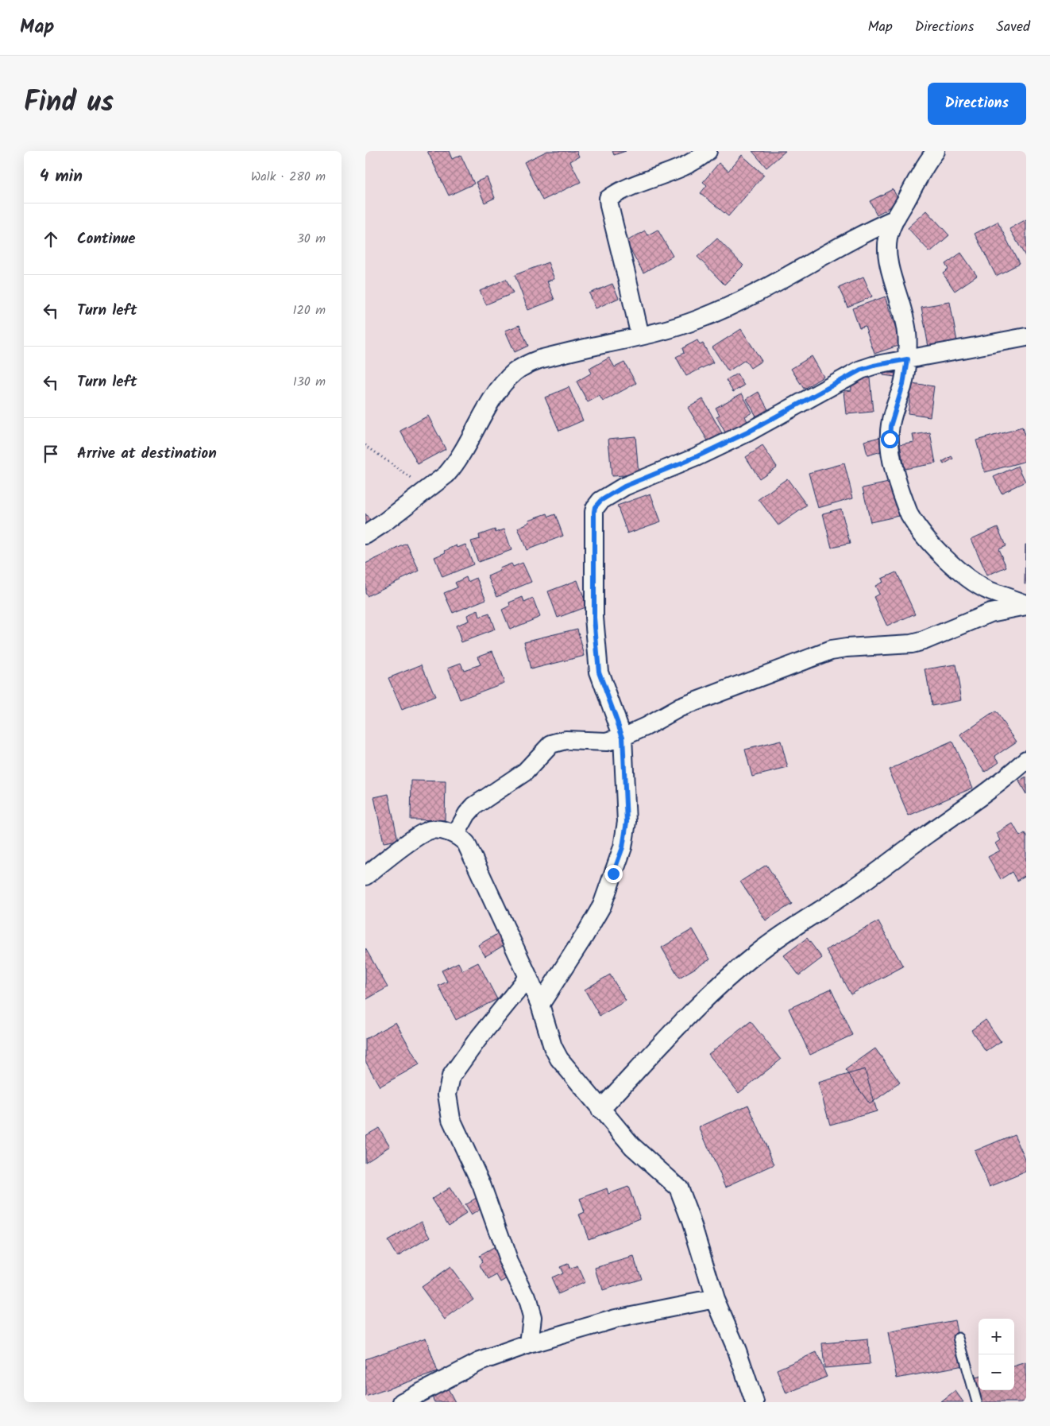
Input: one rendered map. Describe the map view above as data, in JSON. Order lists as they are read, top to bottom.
{
  "page": {
    "header": "Map",
    "nav": ["Map", "Directions", "Saved"],
    "title": "Find us",
    "buttons": "Directions",
    "heading": ["4 min", "Walk · 280 m"],
    "list": [
      ["Continue", "30 m"],
      ["Turn left", "120 m"],
      ["Turn left", "130 m"],
      "Arrive at destination"
    ],
    "map_buttons": ["+", "−"]
  }
}
